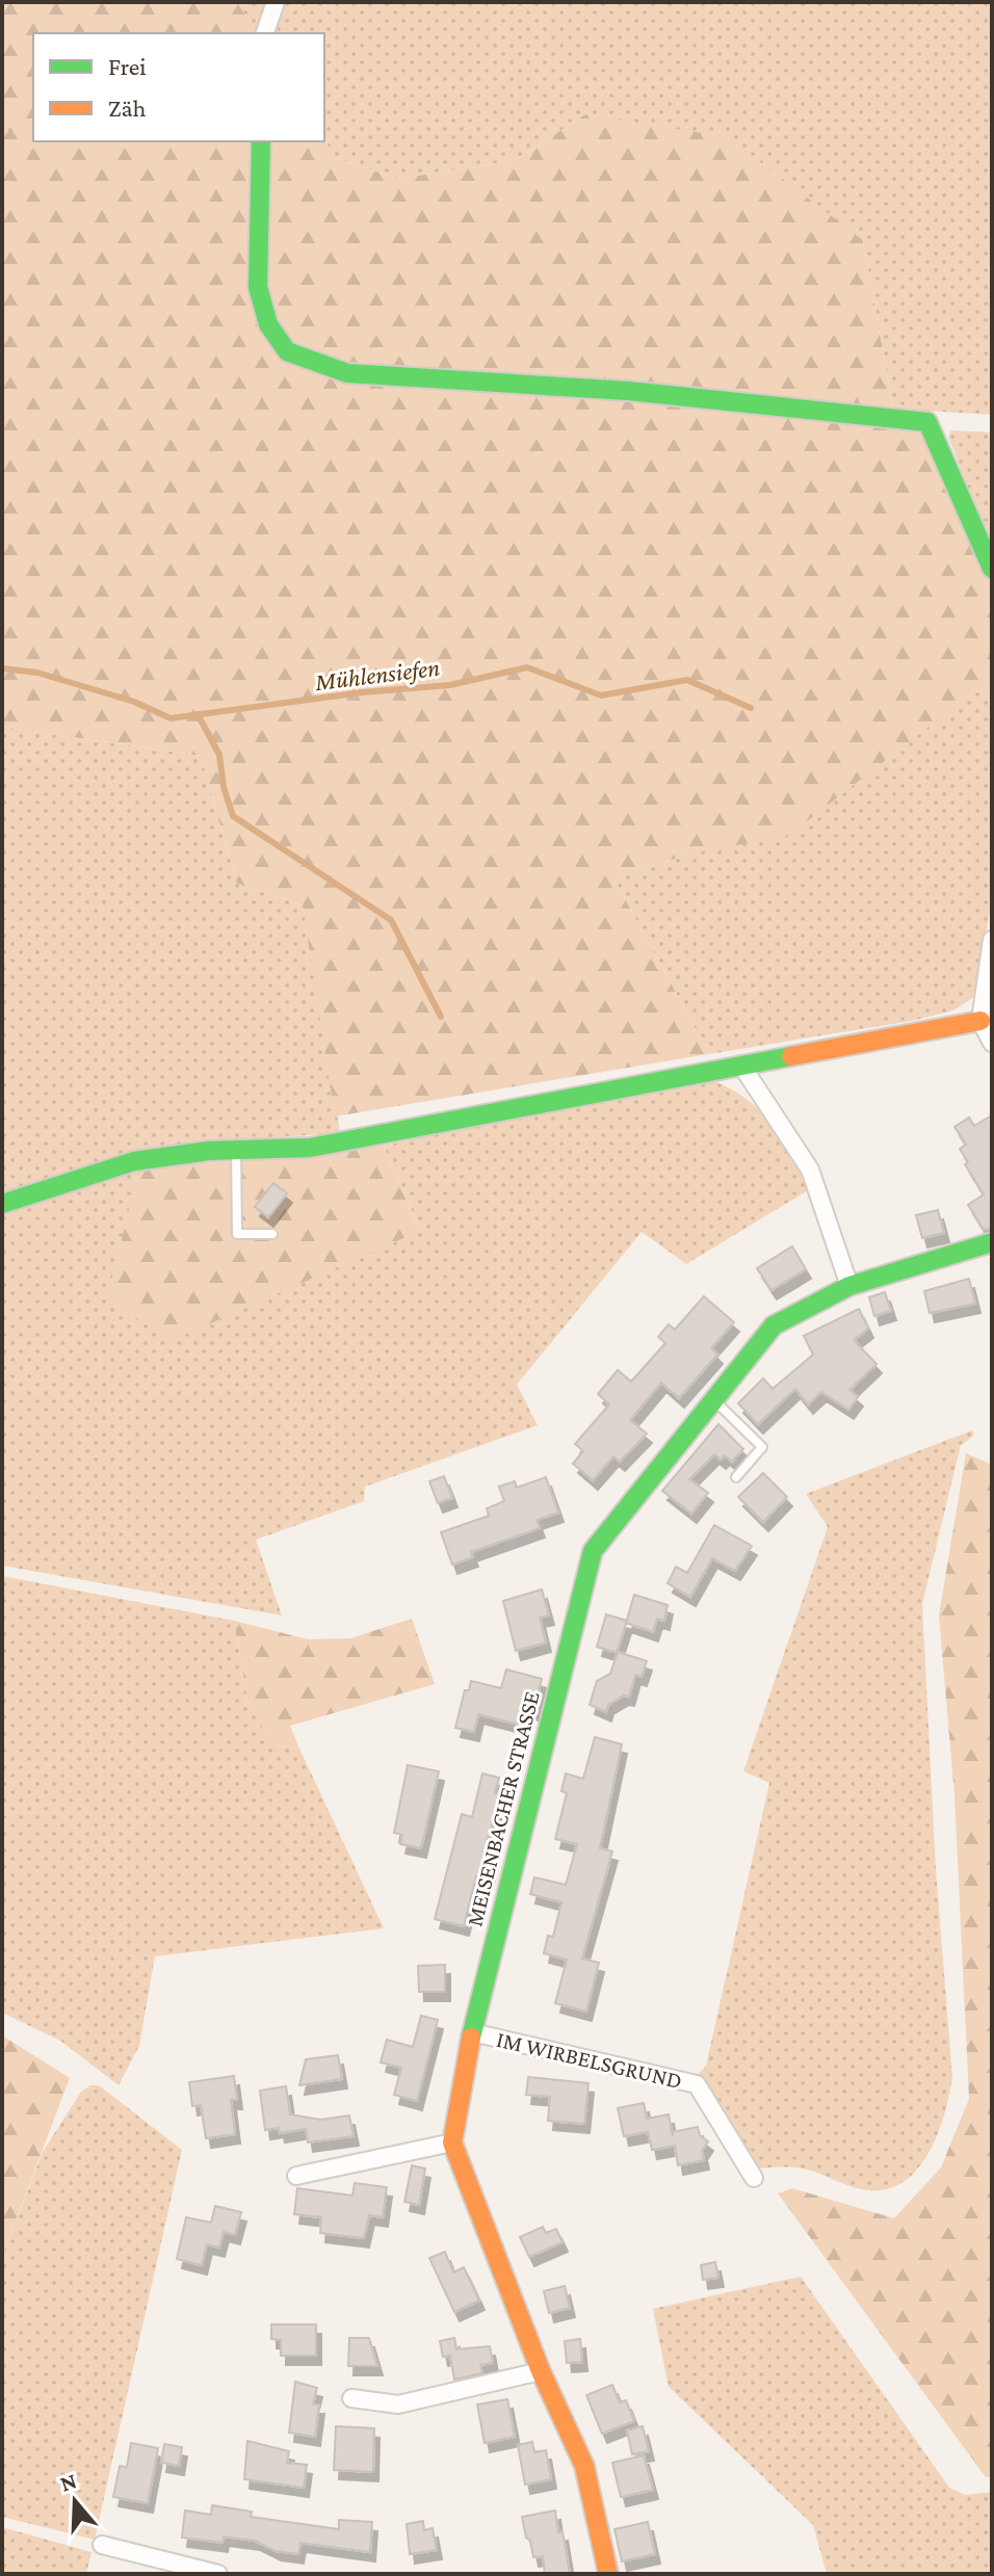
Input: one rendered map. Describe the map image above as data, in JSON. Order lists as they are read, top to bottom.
{
  "streets": {
    "street": ["MEISENBACHER STRASSE", "IM WIRBELSGRUND"]
  },
  "crossings": [
    ["MEISENBACHER STRASSE", "IM WIRBELSGRUND"]
  ],
  "water": ["Mühlensiefen"],
  "legend": ["Frei", "Zäh"],
  "north": "top"
}
